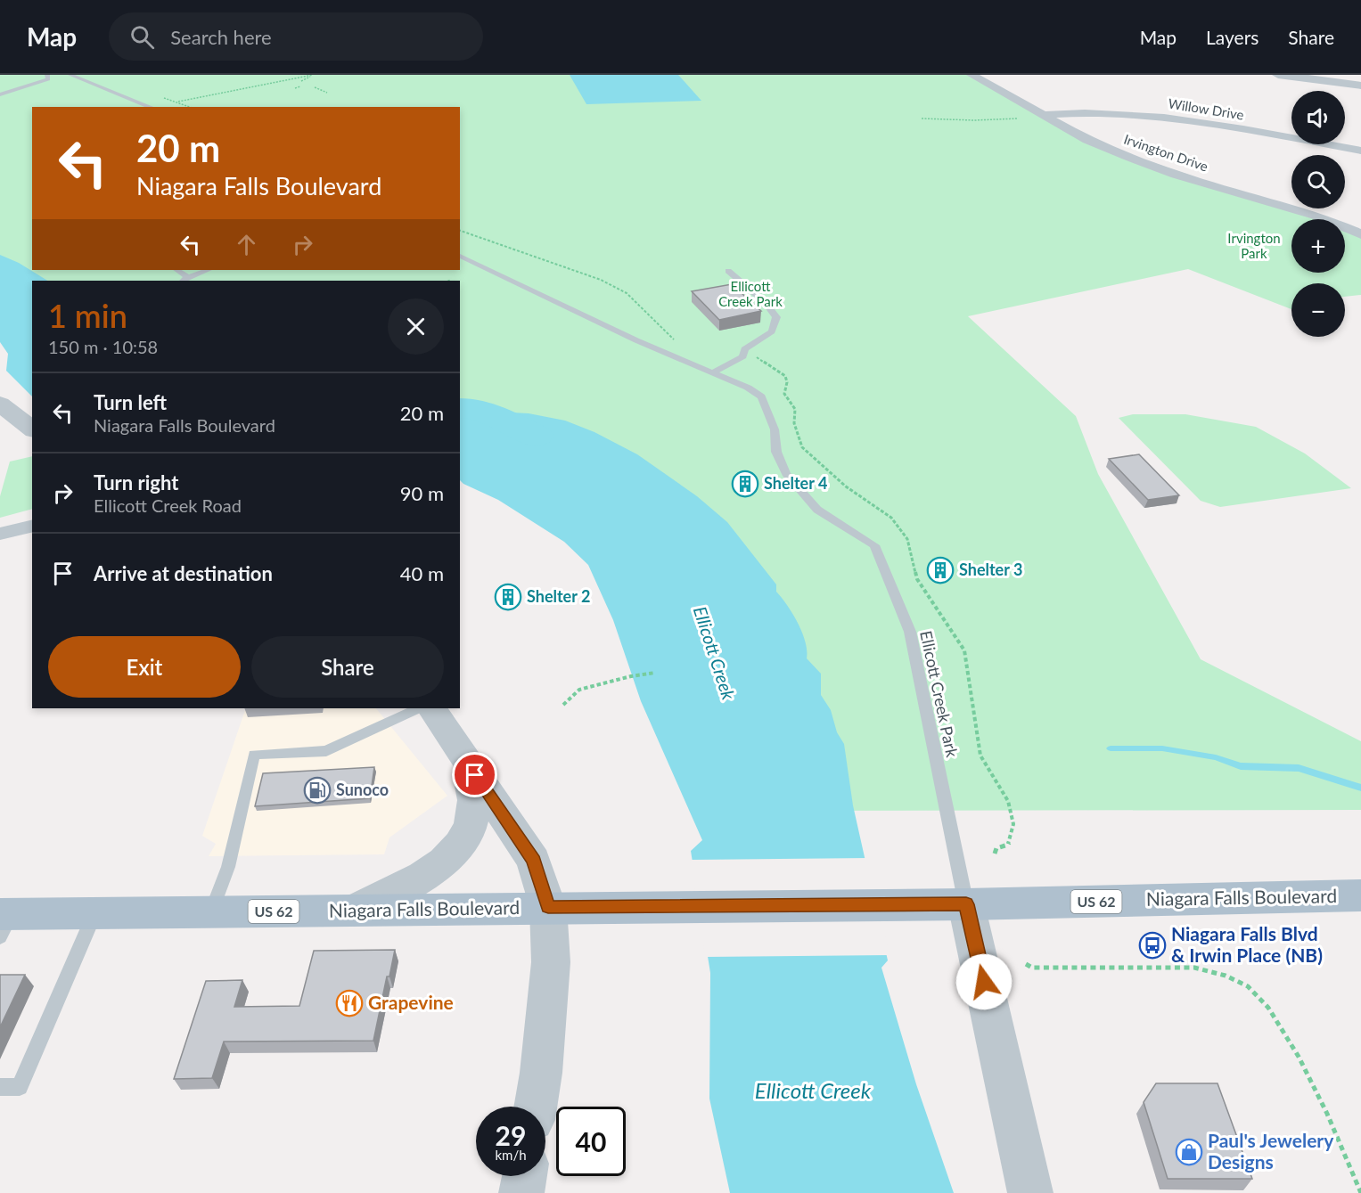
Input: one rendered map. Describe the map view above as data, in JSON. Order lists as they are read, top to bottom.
{
  "streets": {
    "main road": ["Niagara Falls Boulevard", "US 62"],
    "street": ["Willow Drive", "Irvington Drive"],
    "lane": ["Ellicott Creek Park"]
  },
  "crossings": [
    ["Willow Drive", "Irvington Drive"],
    ["Ellicott Creek Park", "Niagara Falls Boulevard"]
  ],
  "water": ["Ellicott Creek"],
  "parks": ["Irvington Park", "Ellicott Creek Park"],
  "places": {
    "building": ["Shelter 4", "Shelter 3", "Shelter 2"],
    "fuel station": ["Sunoco"],
    "bus stop": ["Niagara Falls Blvd & Irwin Place (NB)"],
    "restaurant": ["Grapevine"],
    "shop": ["Paul's Jewelery Designs"]
  },
  "page": {
    "header": "Map",
    "search": "Search here",
    "nav": ["Map", "Layers", "Share"],
    "map_buttons": ["+", "−"],
    "turn": ["20 m", "Niagara Falls Boulevard"],
    "heading": ["1 min", "150 m · 10:58"],
    "list": [
      {
        "name": "Turn left",
        "note": "Niagara Falls Boulevard",
        "value": "20 m"
      },
      {
        "name": "Turn right",
        "note": "Ellicott Creek Road",
        "value": "90 m"
      },
      {
        "name": "Arrive at destination",
        "value": "40 m"
      }
    ],
    "buttons": ["Exit", "Share"],
    "speed": "29 km/h",
    "limit": "40"
  }
}
